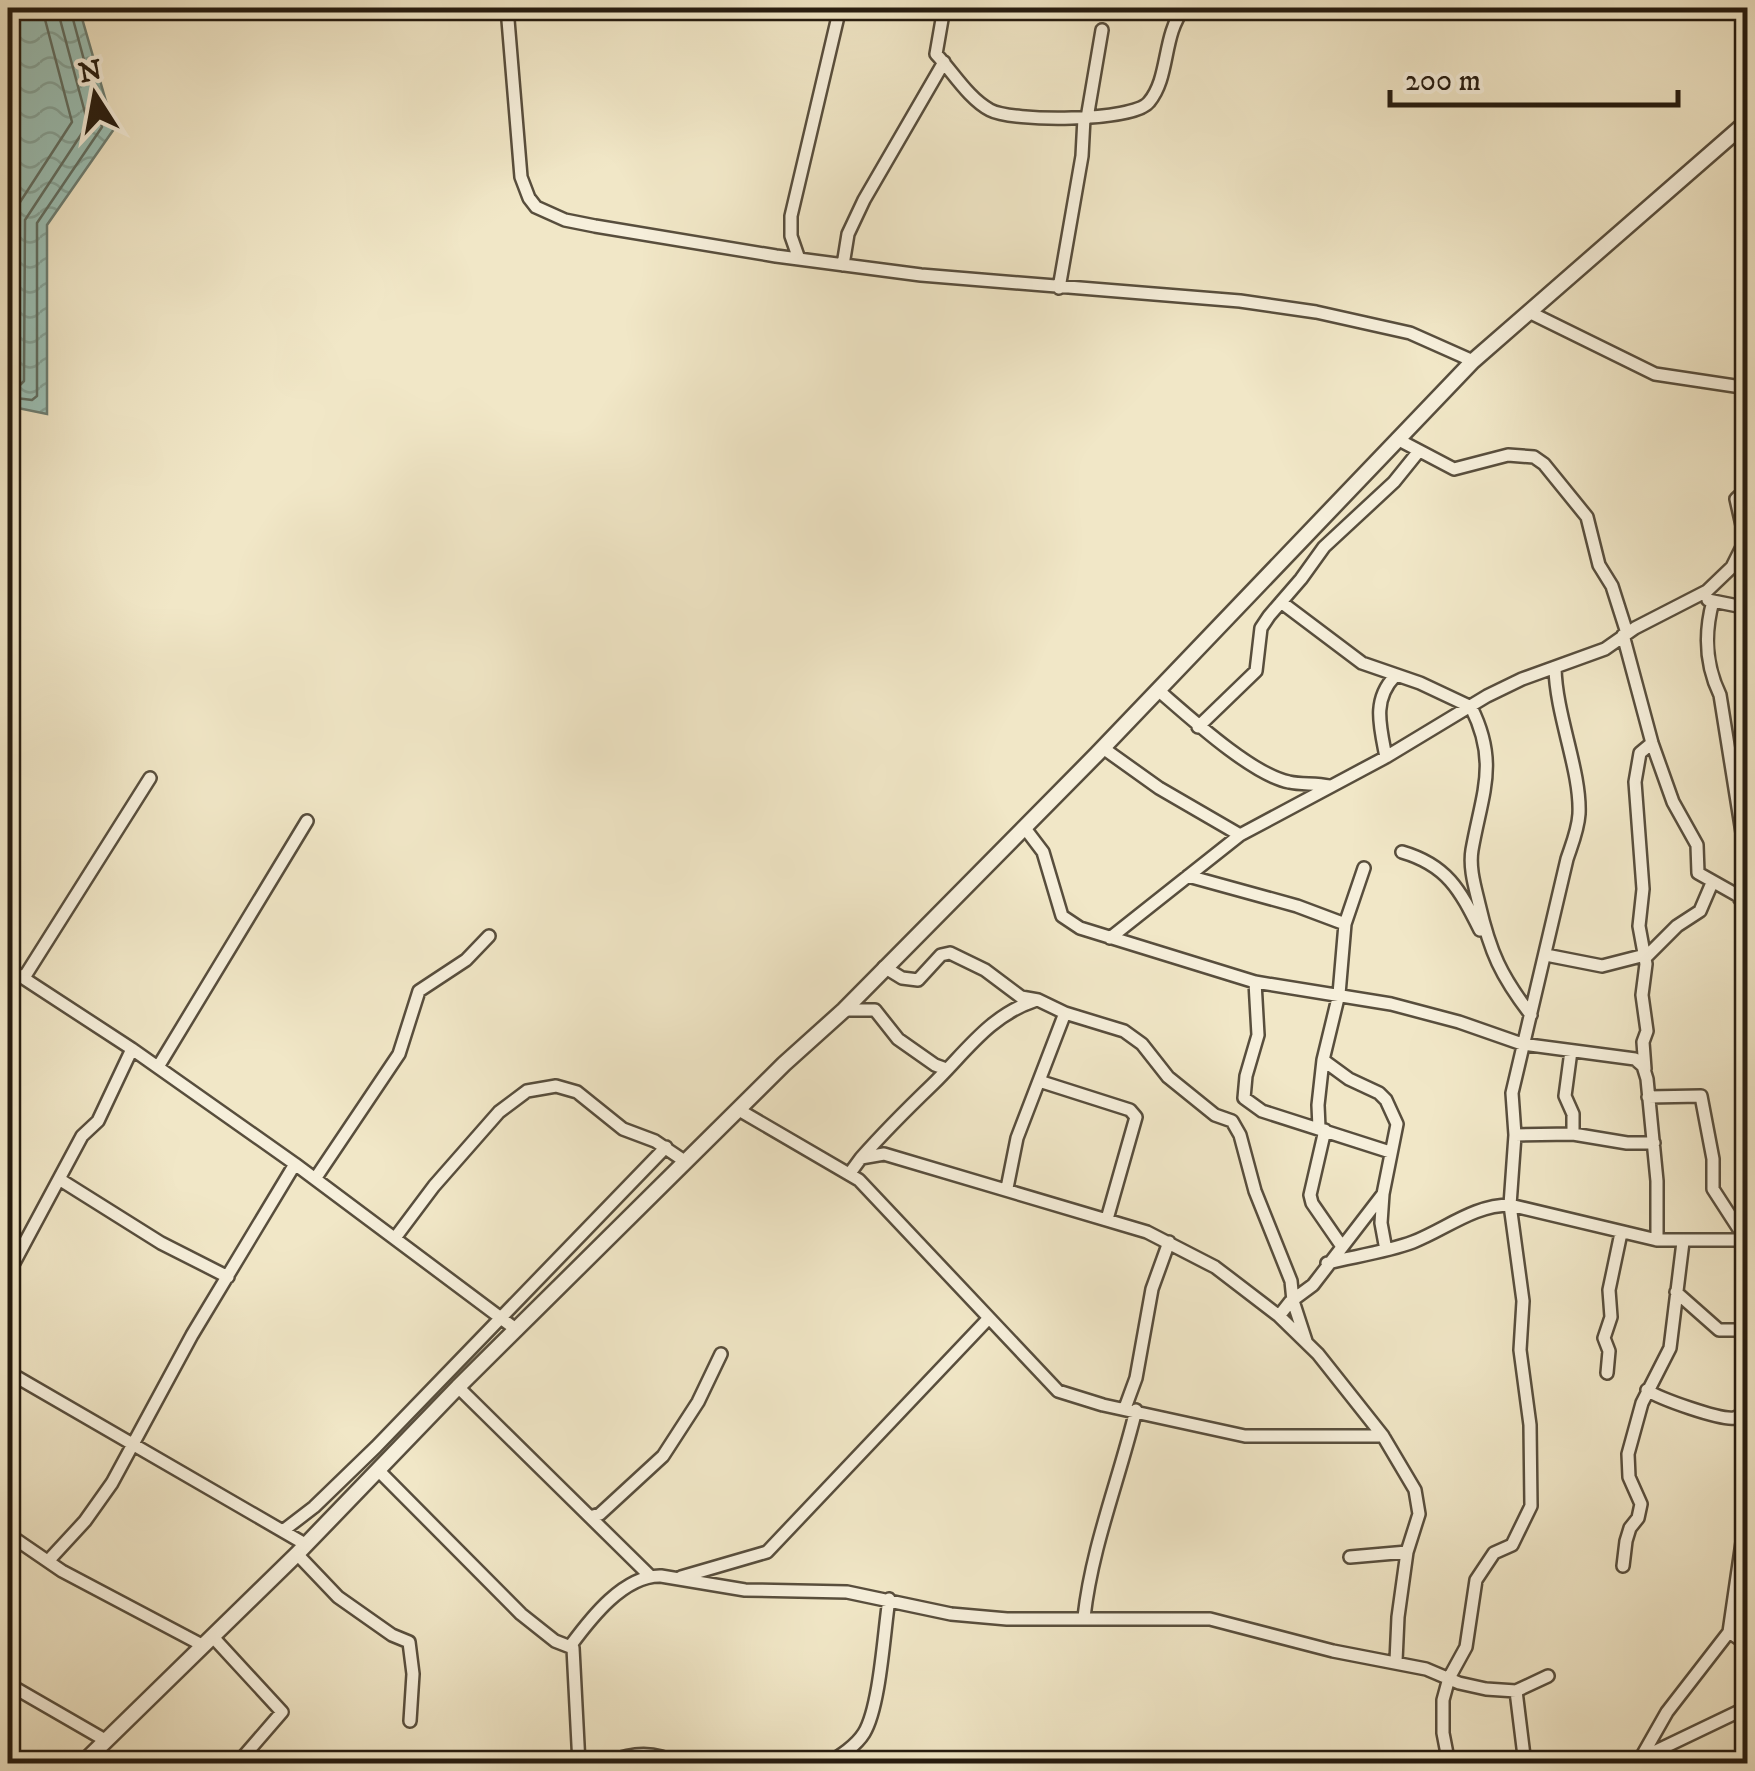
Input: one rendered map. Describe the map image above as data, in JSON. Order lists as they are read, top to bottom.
{
  "scale_bar": "200 m",
  "north": "top"
}
